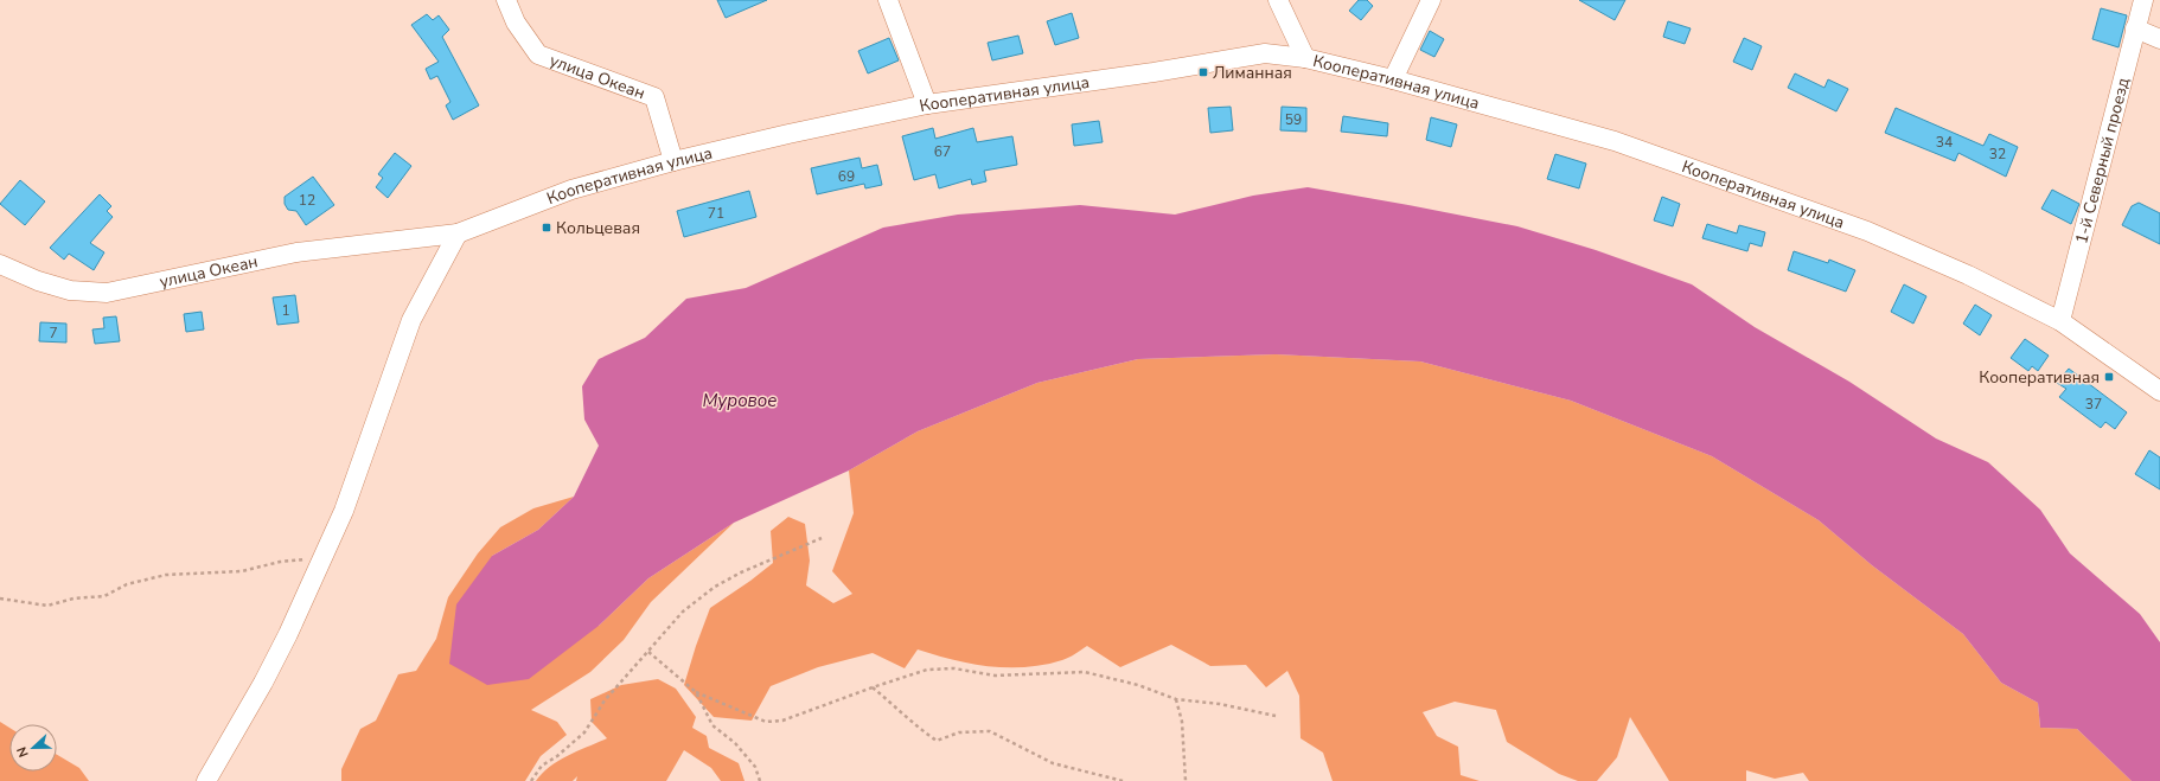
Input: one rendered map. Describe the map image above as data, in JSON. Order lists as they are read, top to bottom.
{
  "streets": {
    "street": ["улица Океан", "Кооперативная улица", "1-й Северный проезд"]
  },
  "crossings": [
    ["улица Океан", "Кооперативная улица"],
    ["Кооперативная улица", "1-й Северный проезд"]
  ],
  "water": ["Муровое"],
  "places": {
    "transit": ["Лиманная", "Кольцевая", "Кооперативная"]
  },
  "house_numbers": [
    "59",
    "34",
    "67",
    "32",
    "69",
    "12",
    "71",
    "1",
    "7",
    "37"
  ],
  "north": "left"
}
